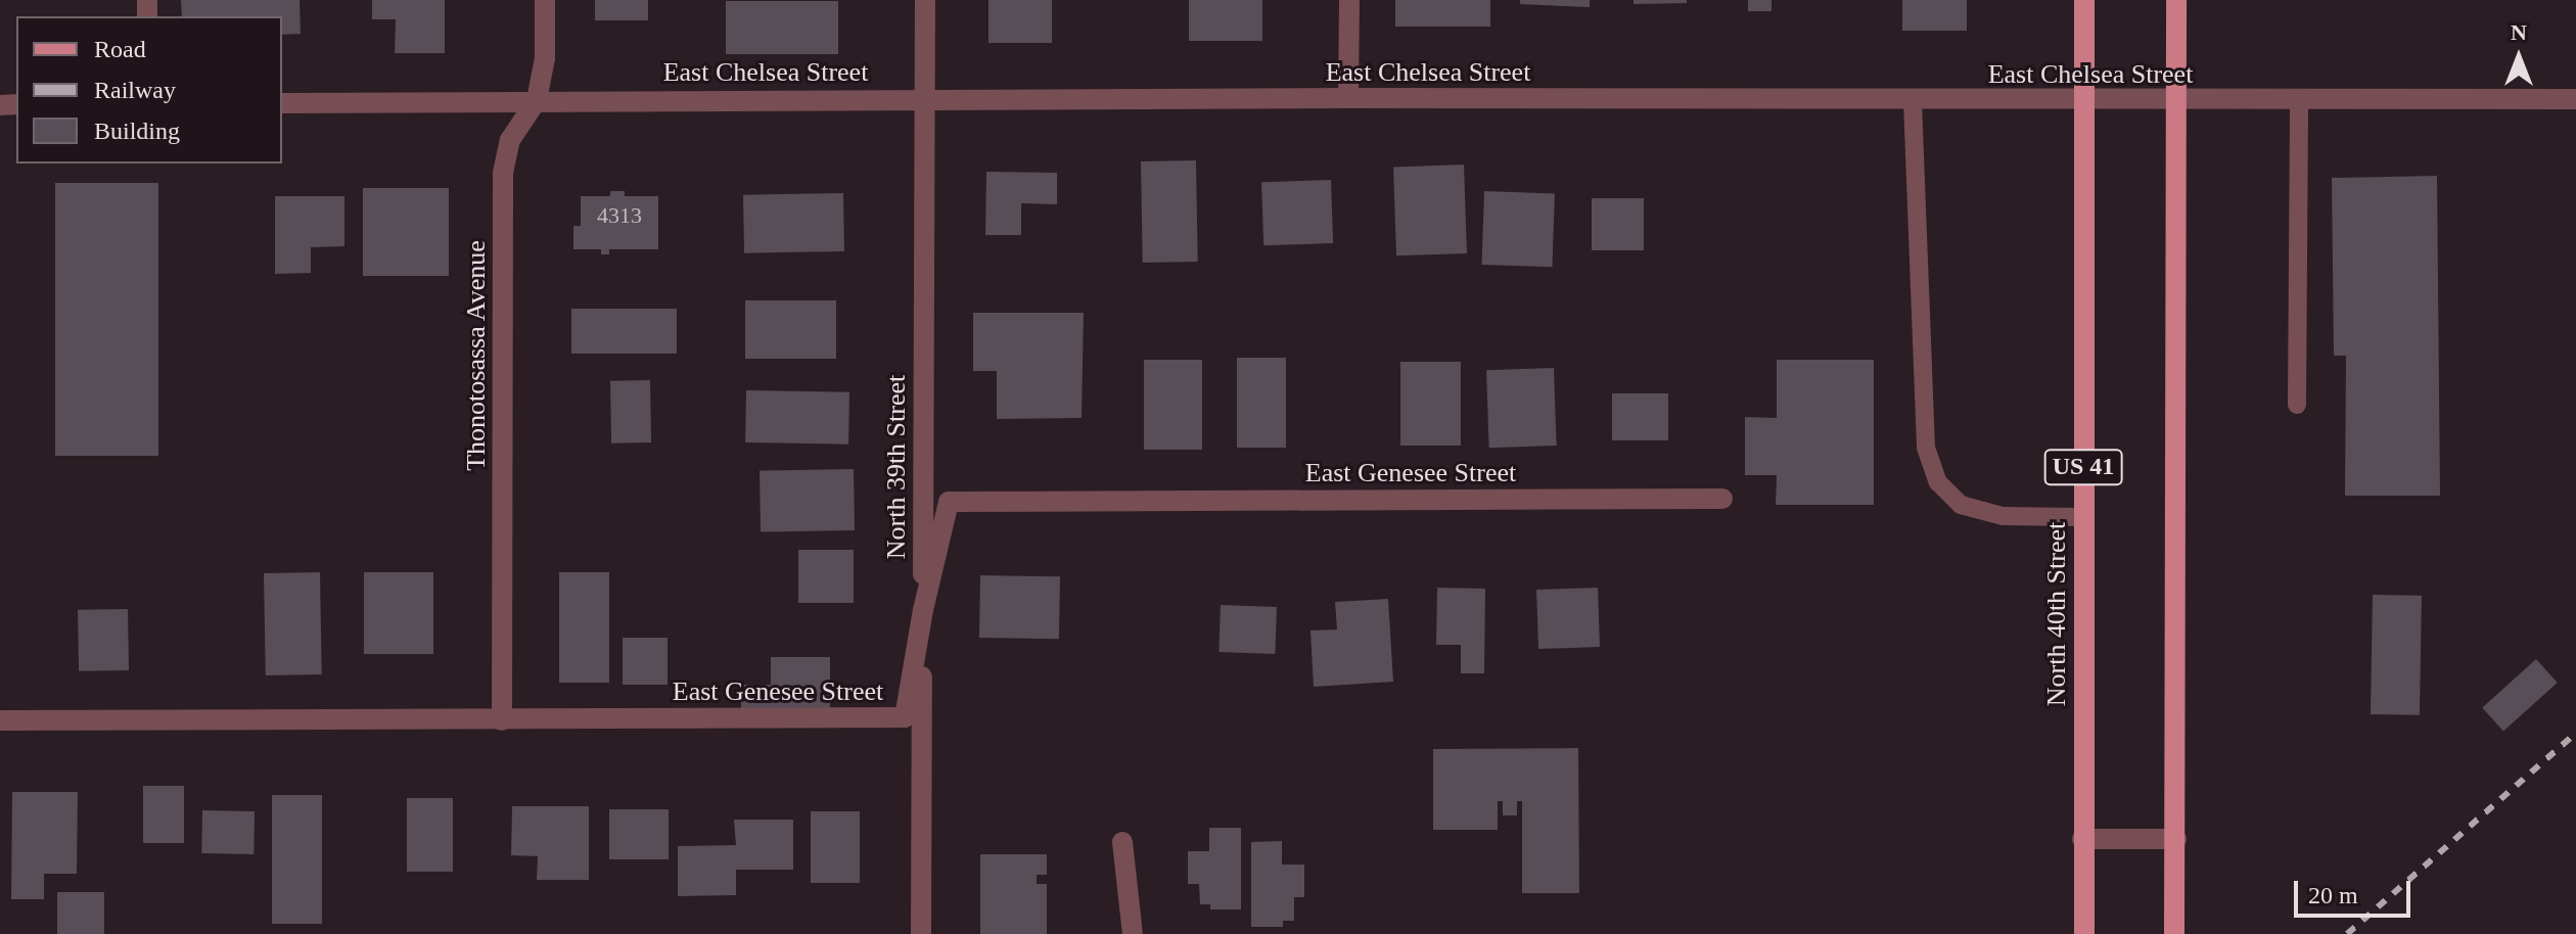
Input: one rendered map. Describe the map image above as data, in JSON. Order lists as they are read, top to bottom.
{
  "streets": {
    "main road": ["US 41", "North 40th Street"],
    "street": [
      "East Chelsea Street",
      "Thonotosassa Avenue",
      "North 39th Street",
      "East Genesee Street"
    ]
  },
  "crossings": [
    ["East Chelsea Street", "Thonotosassa Avenue"],
    ["East Chelsea Street", "North 39th Street"],
    ["East Chelsea Street", "North 40th Street"],
    ["Thonotosassa Avenue", "East Genesee Street"],
    ["North 39th Street", "East Genesee Street"]
  ],
  "house_numbers": ["4313"],
  "legend": ["Road", "Railway", "Building"],
  "scale_bar": "20 m",
  "north": "top"
}
